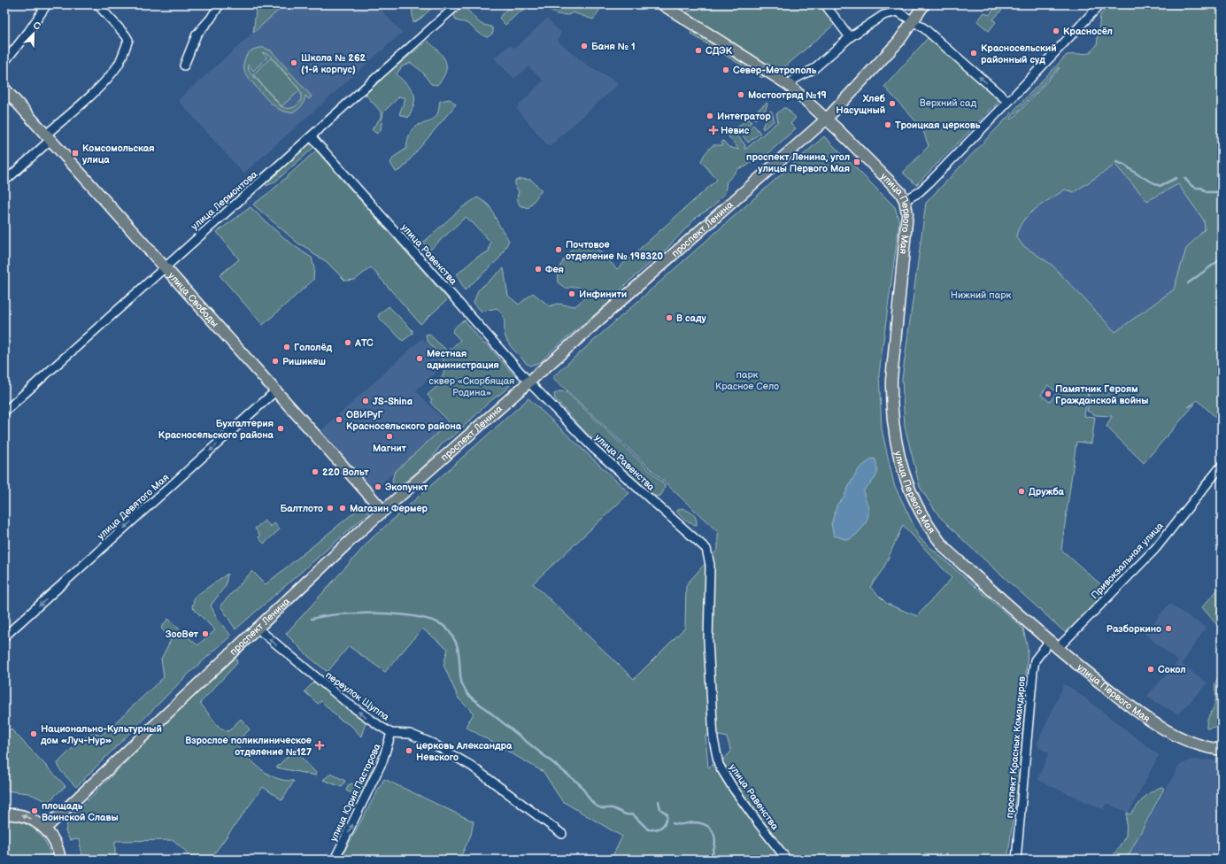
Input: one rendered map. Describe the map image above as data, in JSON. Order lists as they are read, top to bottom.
{
  "streets": {
    "main road": ["улица Первого Мая", "проспект Ленина", "улица Свободы"],
    "street": [
      "улица Лермонтова",
      "улица Равенства",
      "улица Девятого Мая",
      "Привокзальная улица",
      "переулок Щуппа",
      "проспект Красных Командиров",
      "улица Юрия Пасторова"
    ]
  },
  "crossings": [
    ["улица Лермонтова", "улица Равенства"],
    ["улица Лермонтова", "улица Свободы"],
    ["улица Первого Мая", "проспект Ленина"],
    ["улица Первого Мая", "Привокзальная улица"],
    ["улица Первого Мая", "проспект Красных Командиров"],
    ["проспект Ленина", "улица Равенства"],
    ["проспект Ленина", "улица Свободы"],
    ["проспект Ленина", "переулок Щуппа"],
    ["улица Свободы", "улица Девятого Мая"],
    ["переулок Щуппа", "улица Юрия Пасторова"]
  ],
  "one_way": ["улица Девятого Мая", "переулок Щуппа", "улица Юрия Пасторова"],
  "parks": [
    "Верхний сад",
    "Нижний парк",
    "парк Красное Село",
    "сквер «Скорбящая Родина»"
  ],
  "places": {
    "other": [
      "Красносёл",
      "Баня № 1",
      "СДЭК",
      "Красносельский районный суд",
      "Школа № 262 (1-й корпус)",
      "Север-Метрополь",
      "Мостоотряд №19",
      "Хлеб Насущный",
      "Интегратор",
      "Троицкая церковь",
      "Почтовое отделение № 198320",
      "Фея",
      "Инфинити",
      "В саду",
      "АТС",
      "Гололёд",
      "Местная администрация",
      "Ришикеш",
      "Памятник Героям Гражданской войны",
      "JS-Shina",
      "ОВИРуГ Красносельского района",
      "Бухгалтерия Красносельского района",
      "Магнит",
      "220 Вольт",
      "Экопункт",
      "Дружба",
      "Балтлото",
      "Магазин Фермер",
      "Разборкино",
      "ЗооВет",
      "Сокол",
      "Национально-Культурный дом «Луч-Нур»",
      "церковь Александра Невского",
      "площадь Воинской Славы"
    ],
    "health": ["Невис", "Взрослое поликлиническое отделение №127"],
    "transit": ["Комсомольская улица", "проспект Ленина, угол улицы Первого Мая"]
  },
  "north": "top right"
}
